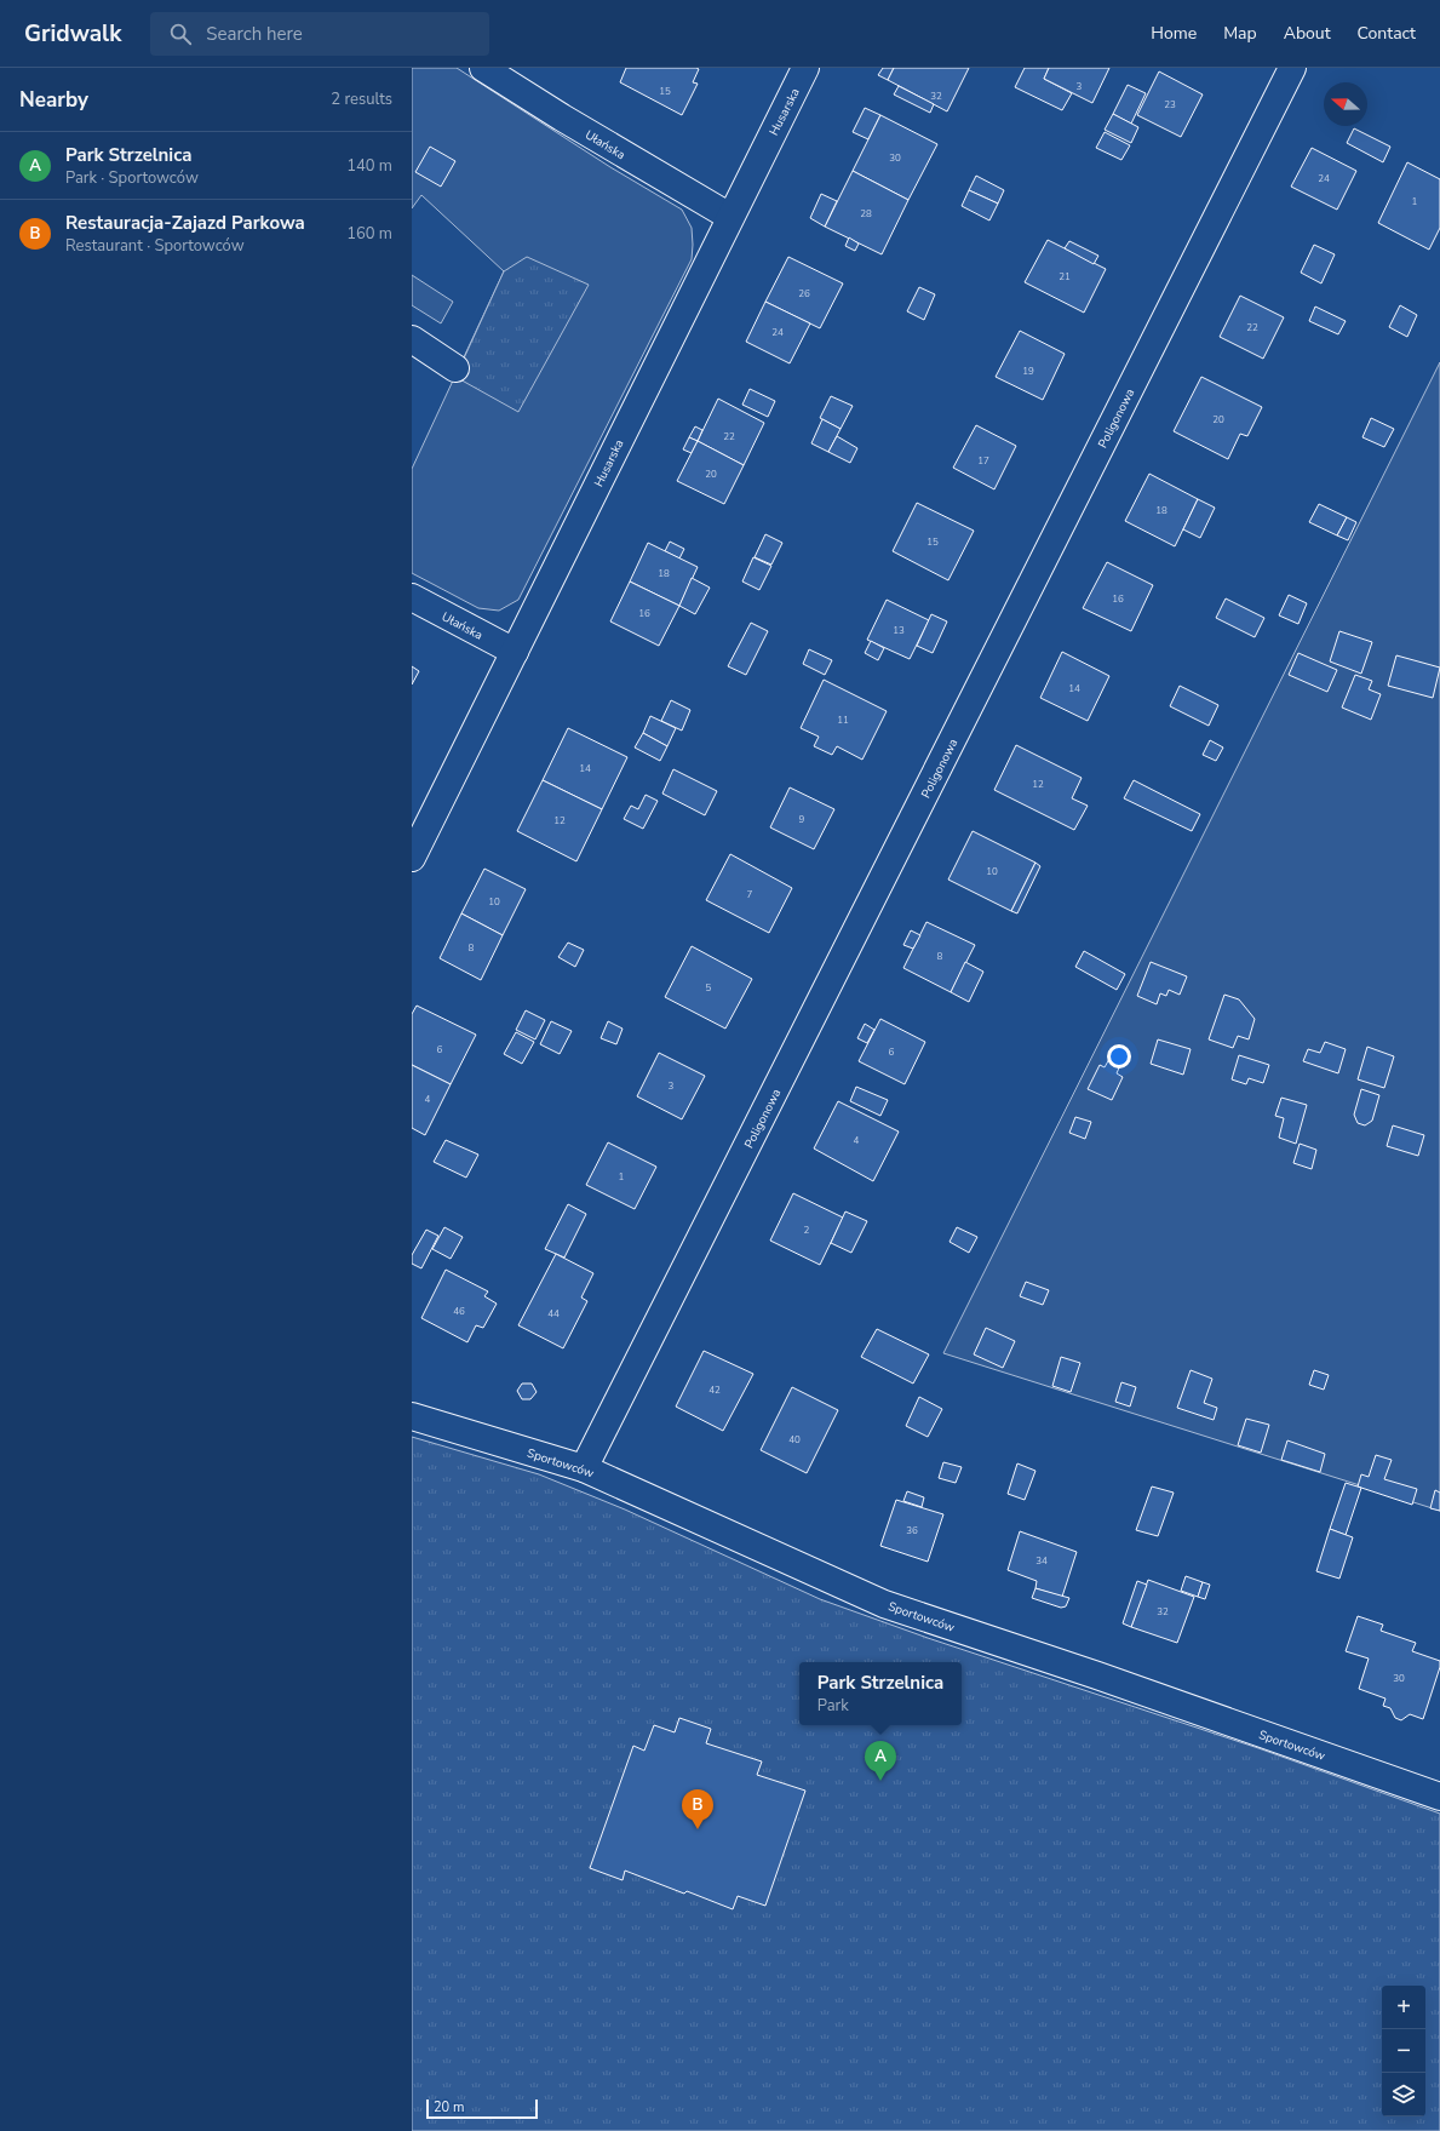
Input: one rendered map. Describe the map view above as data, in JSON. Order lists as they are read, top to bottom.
{
  "streets": {
    "street": [
      "Husarska",
      "Ułańska",
      "Poligonowa",
      "Sportowców"
    ]
  },
  "crossings": [
    ["Husarska", "Ułańska"],
    ["Poligonowa", "Sportowców"]
  ],
  "house_numbers": [
    "3",
    "15",
    "32",
    "23",
    "30",
    "24",
    "1",
    "28",
    "21",
    "26",
    "22",
    "24",
    "19",
    "20",
    "22",
    "17",
    "20",
    "18",
    "15",
    "18",
    "16",
    "16",
    "13",
    "14",
    "11",
    "14",
    "12",
    "9",
    "12",
    "10",
    "7",
    "10",
    "8",
    "8",
    "5",
    "6",
    "6",
    "3",
    "4",
    "4",
    "1",
    "2",
    "46",
    "44",
    "42",
    "40",
    "36",
    "34",
    "32",
    "30"
  ],
  "scale_bar": "20 m",
  "north": "left",
  "page": {
    "header": "Gridwalk",
    "search": "Search here",
    "nav": [
      "Home",
      "Map",
      "About",
      "Contact"
    ],
    "heading": ["Nearby", "2 results"],
    "list": [
      {
        "mark": "A",
        "name": "Park Strzelnica",
        "note": "Park · Sportowców",
        "value": "140 m"
      },
      {
        "mark": "B",
        "name": "Restauracja-Zajazd Parkowa",
        "note": "Restaurant · Sportowców",
        "value": "160 m"
      }
    ],
    "popup": ["Park Strzelnica", "Park"],
    "pins": ["A", "B"],
    "map_buttons": ["+", "−"],
    "scale": "20 m"
  }
}
